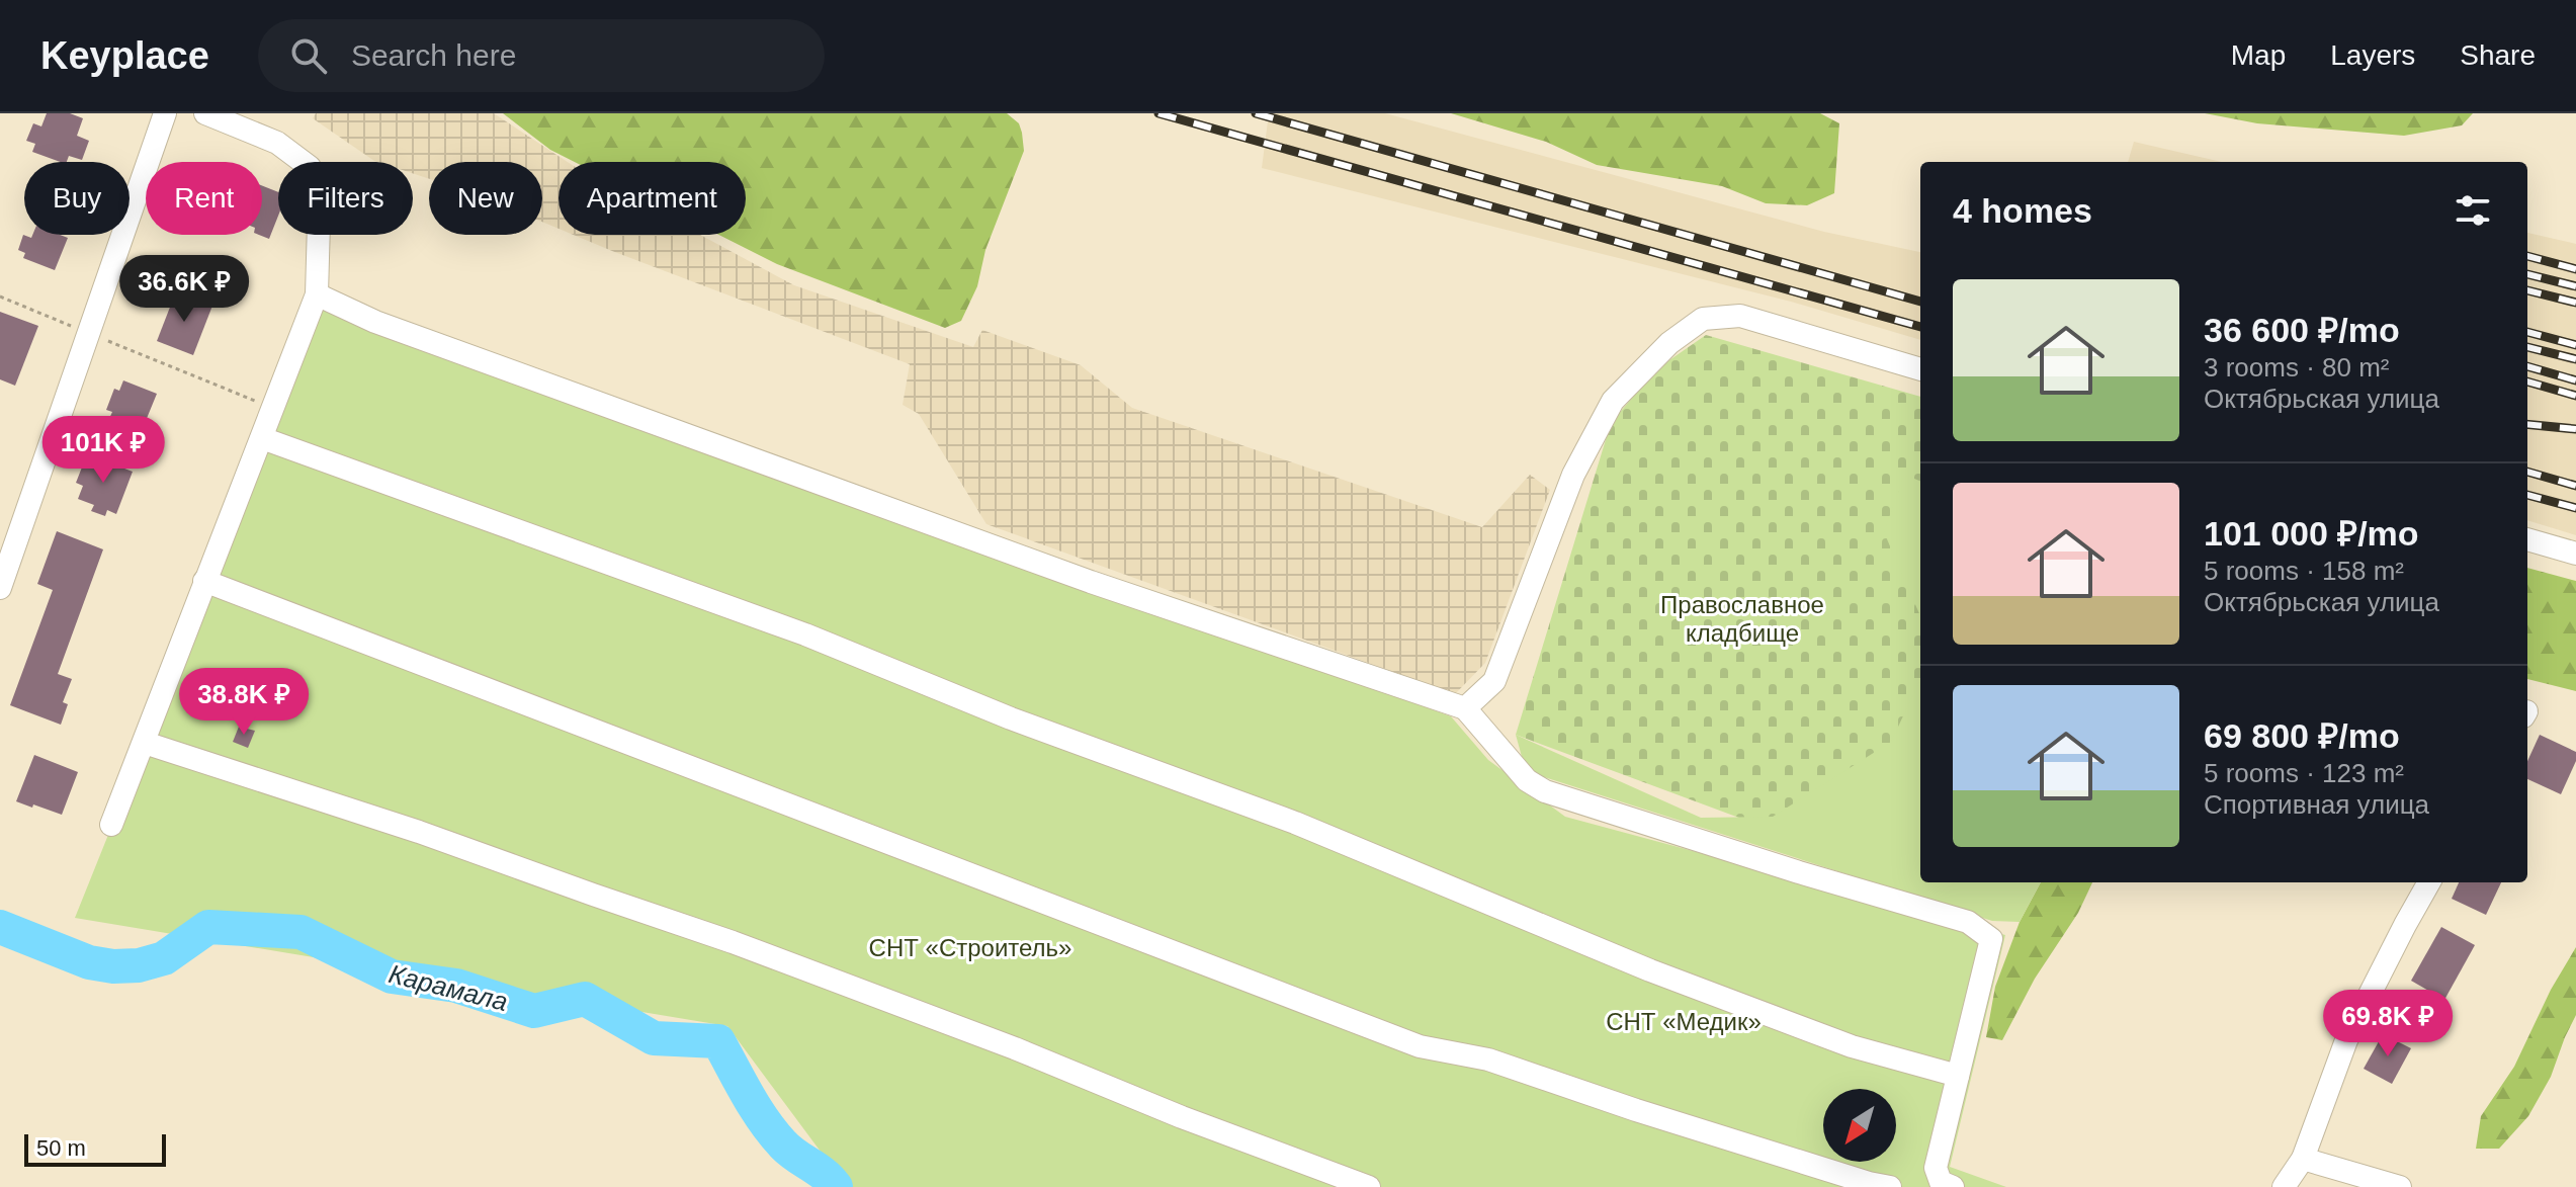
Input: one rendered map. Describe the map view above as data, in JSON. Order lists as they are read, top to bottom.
{
  "water": ["Карамала"],
  "parks": ["Православное кладбище", "СНТ «Строитель»", "СНТ «Медик»"],
  "scale_bar": "50 m",
  "north": "bottom left",
  "page": {
    "header": "Keyplace",
    "search": "Search here",
    "nav": ["Map", "Layers", "Share"],
    "chip": [
      "Buy",
      "Rent",
      "Filters",
      "New",
      "Apartment"
    ],
    "heading": "4 homes",
    "price": [
      "36.6K ₽",
      "101K ₽",
      "38.8K ₽",
      "69.8K ₽"
    ],
    "list": [
      {
        "name": "36 600 ₽/mo",
        "note": "3 rooms · 80 m² · Октябрьская улица"
      },
      {
        "name": "101 000 ₽/mo",
        "note": "5 rooms · 158 m² · Октябрьская улица"
      },
      {
        "name": "69 800 ₽/mo",
        "note": "5 rooms · 123 m² · Спортивная улица"
      }
    ],
    "scale": "50 m"
  }
}
